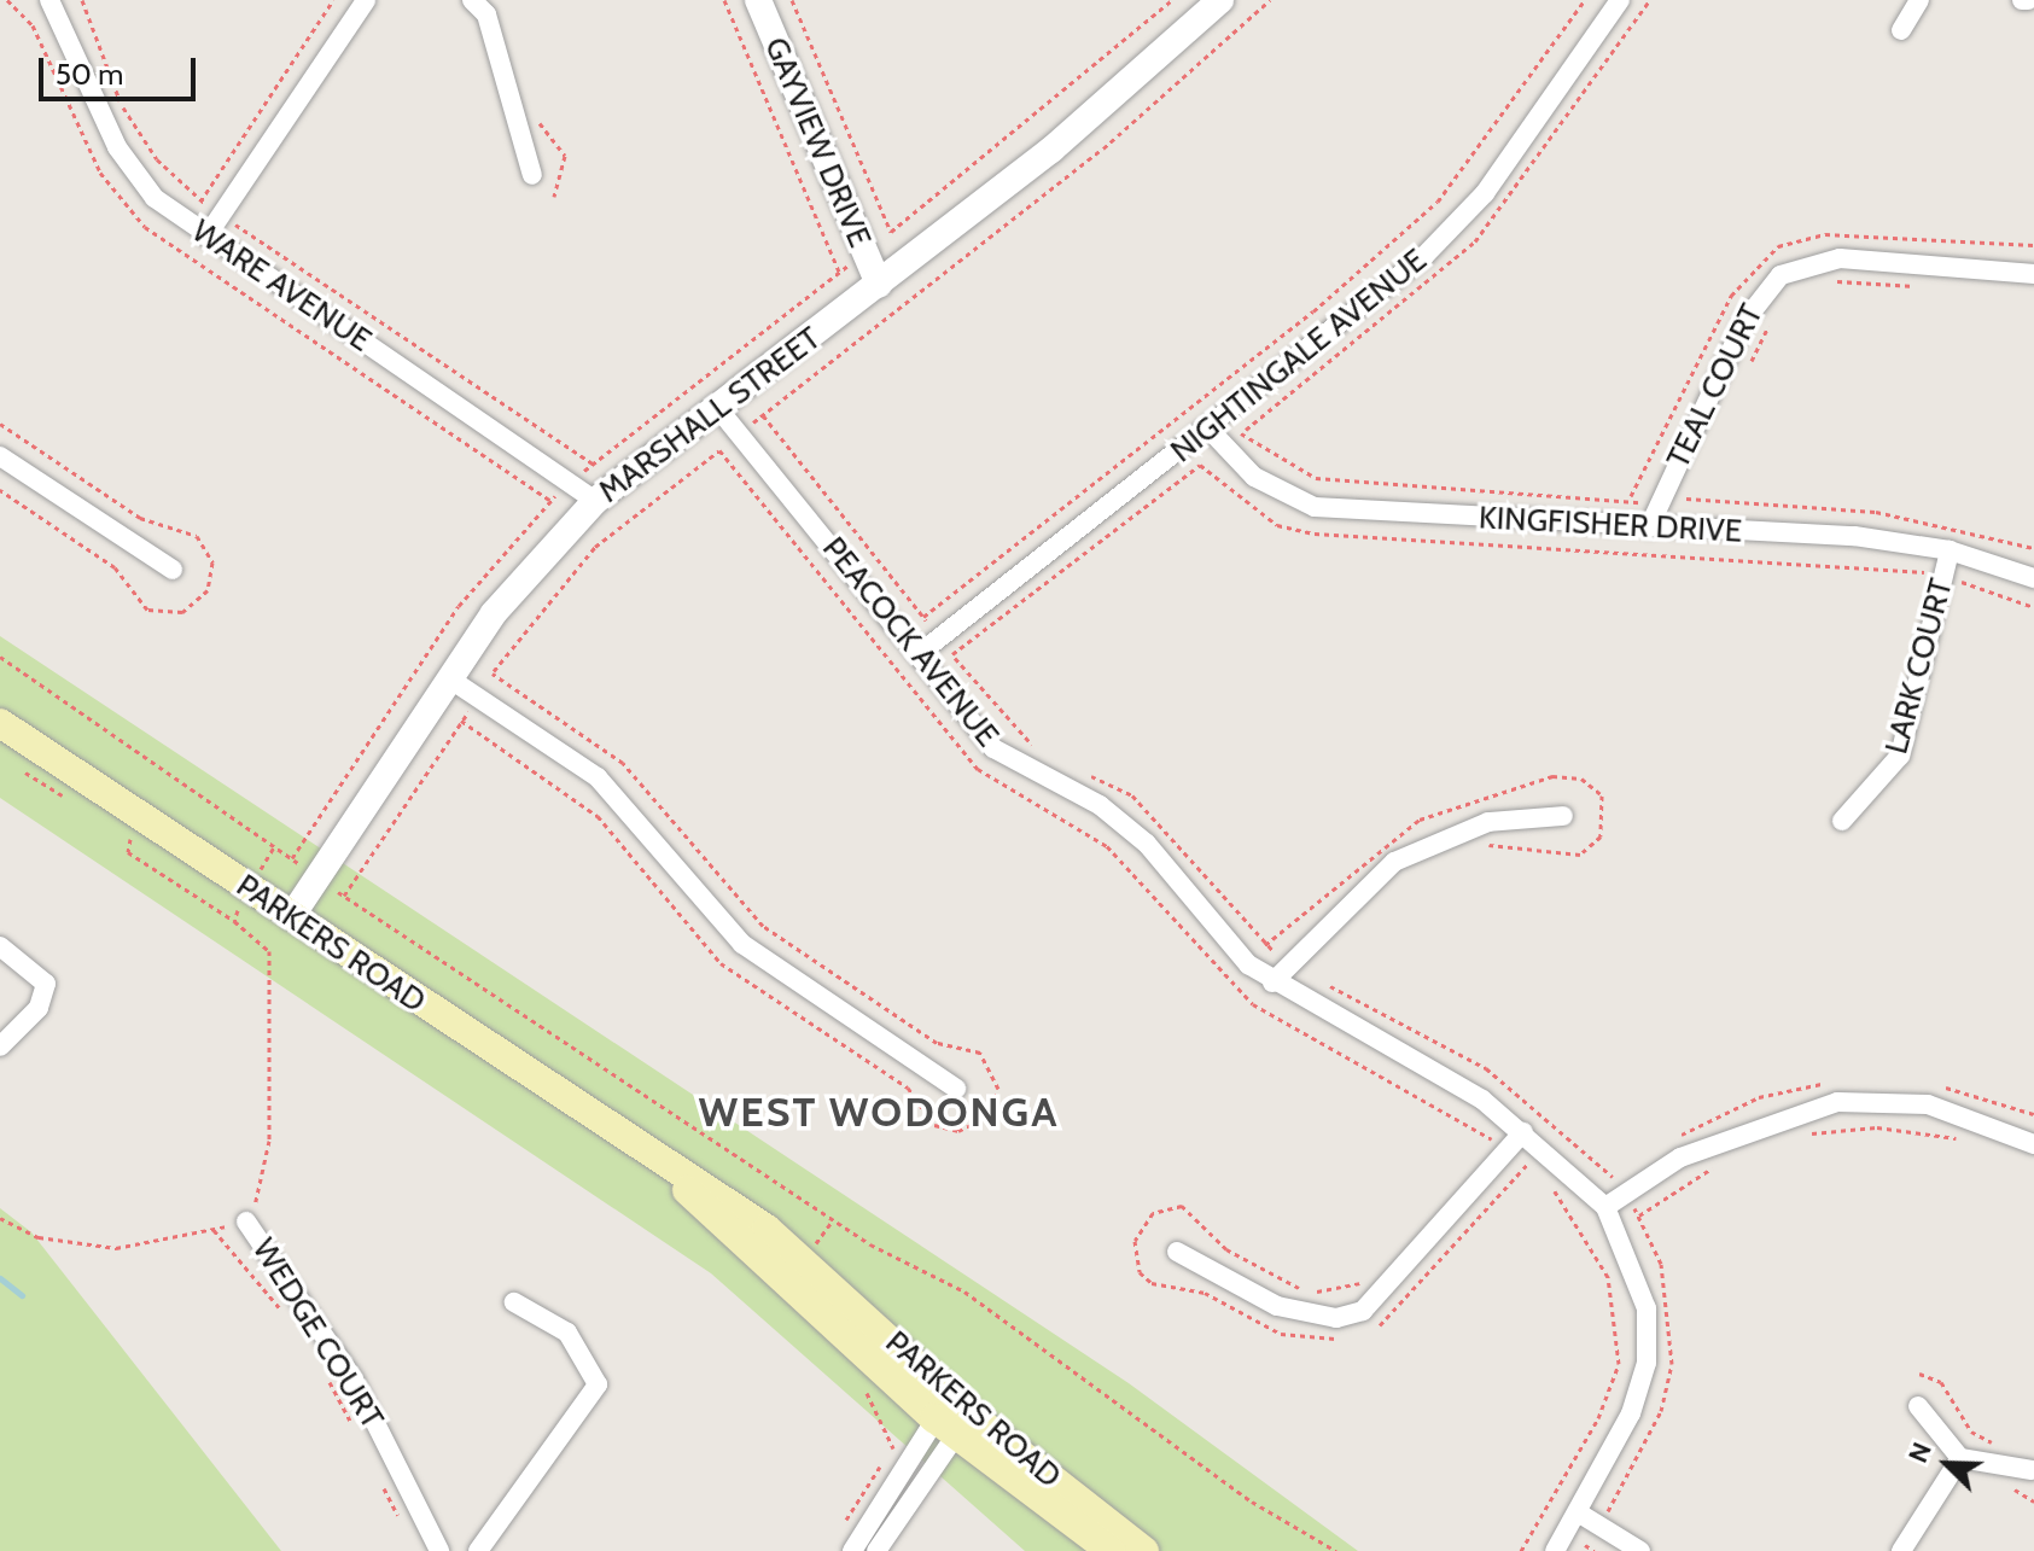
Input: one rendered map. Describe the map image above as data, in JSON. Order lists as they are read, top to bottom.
{
  "streets": {
    "main road": ["PARKERS ROAD"],
    "street": [
      "GAYVIEW DRIVE",
      "WARE AVENUE",
      "NIGHTINGALE AVENUE",
      "TEAL COURT",
      "MARSHALL STREET",
      "KINGFISHER DRIVE",
      "PEACOCK AVENUE",
      "LARK COURT",
      "WEDGE COURT"
    ]
  },
  "crossings": [
    ["GAYVIEW DRIVE", "MARSHALL STREET"],
    ["WARE AVENUE", "MARSHALL STREET"],
    ["NIGHTINGALE AVENUE", "KINGFISHER DRIVE"],
    ["NIGHTINGALE AVENUE", "PEACOCK AVENUE"],
    ["TEAL COURT", "KINGFISHER DRIVE"],
    ["MARSHALL STREET", "PEACOCK AVENUE"],
    ["MARSHALL STREET", "PARKERS ROAD"],
    ["KINGFISHER DRIVE", "LARK COURT"]
  ],
  "districts": ["WEST WODONGA"],
  "scale_bar": "50 m",
  "north": "top left"
}
